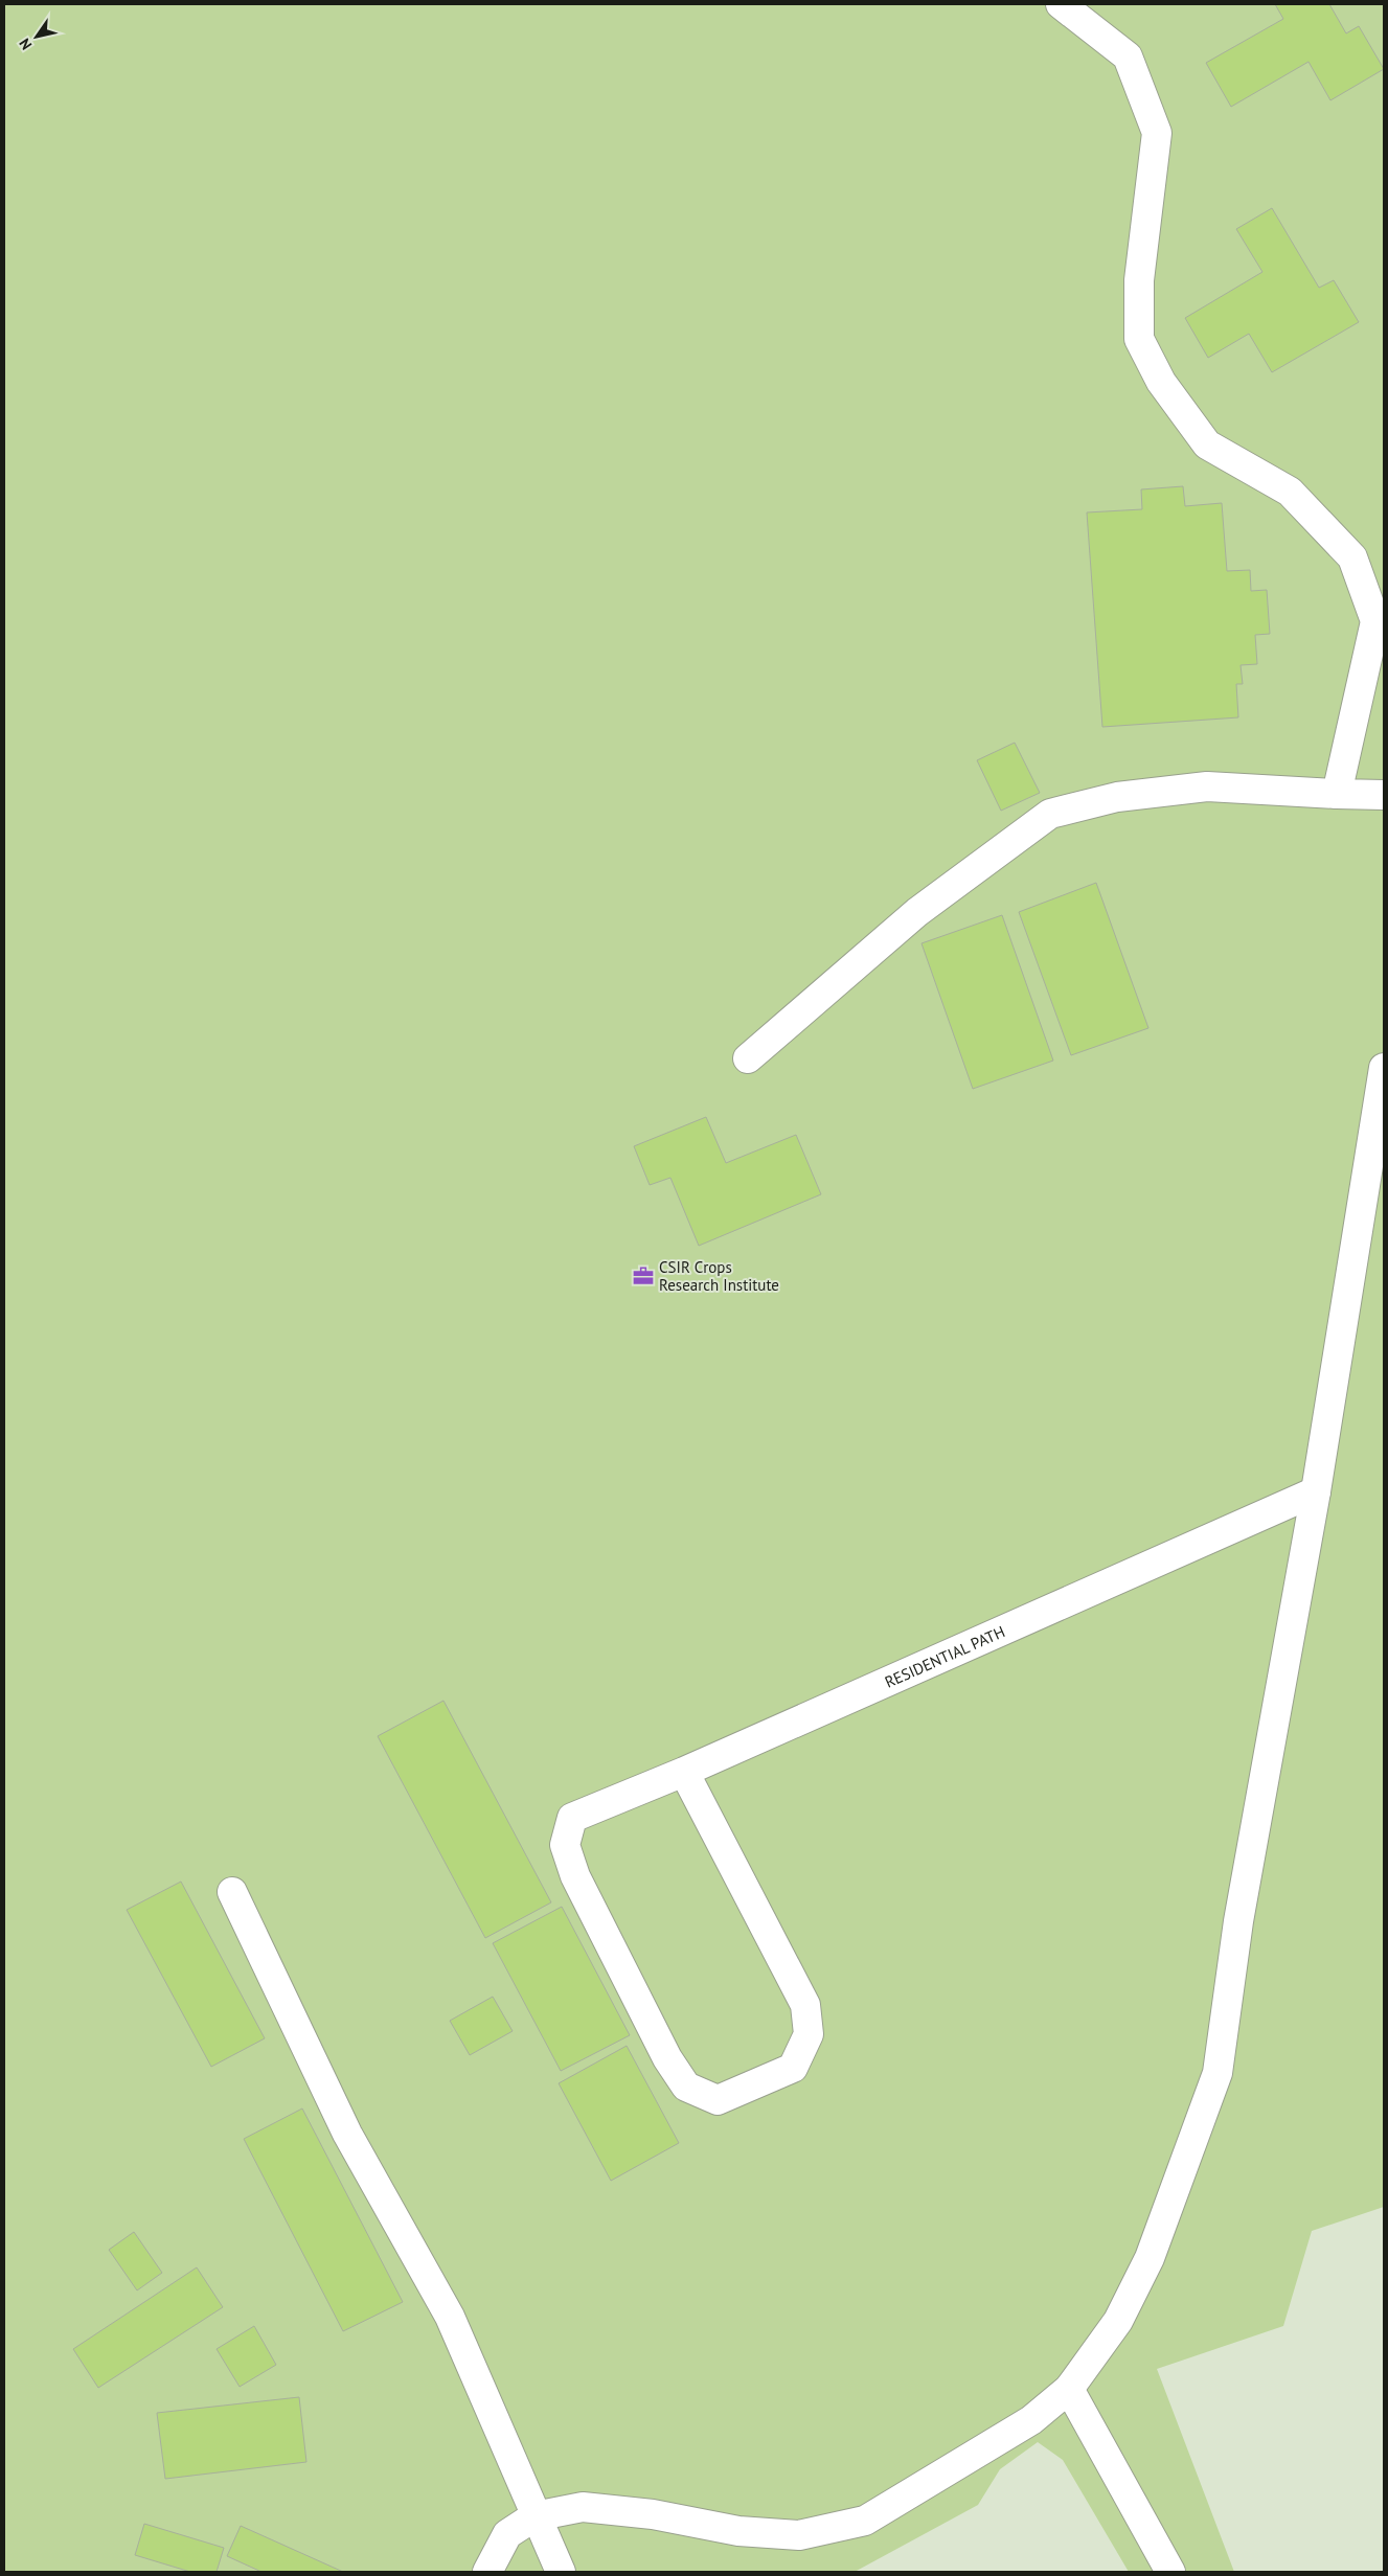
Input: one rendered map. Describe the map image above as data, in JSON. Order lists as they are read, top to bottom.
{
  "streets": {
    "street": ["RESIDENTIAL PATH"]
  },
  "places": {
    "office": ["CSIR Crops Research Institute"]
  },
  "north": "bottom left"
}
